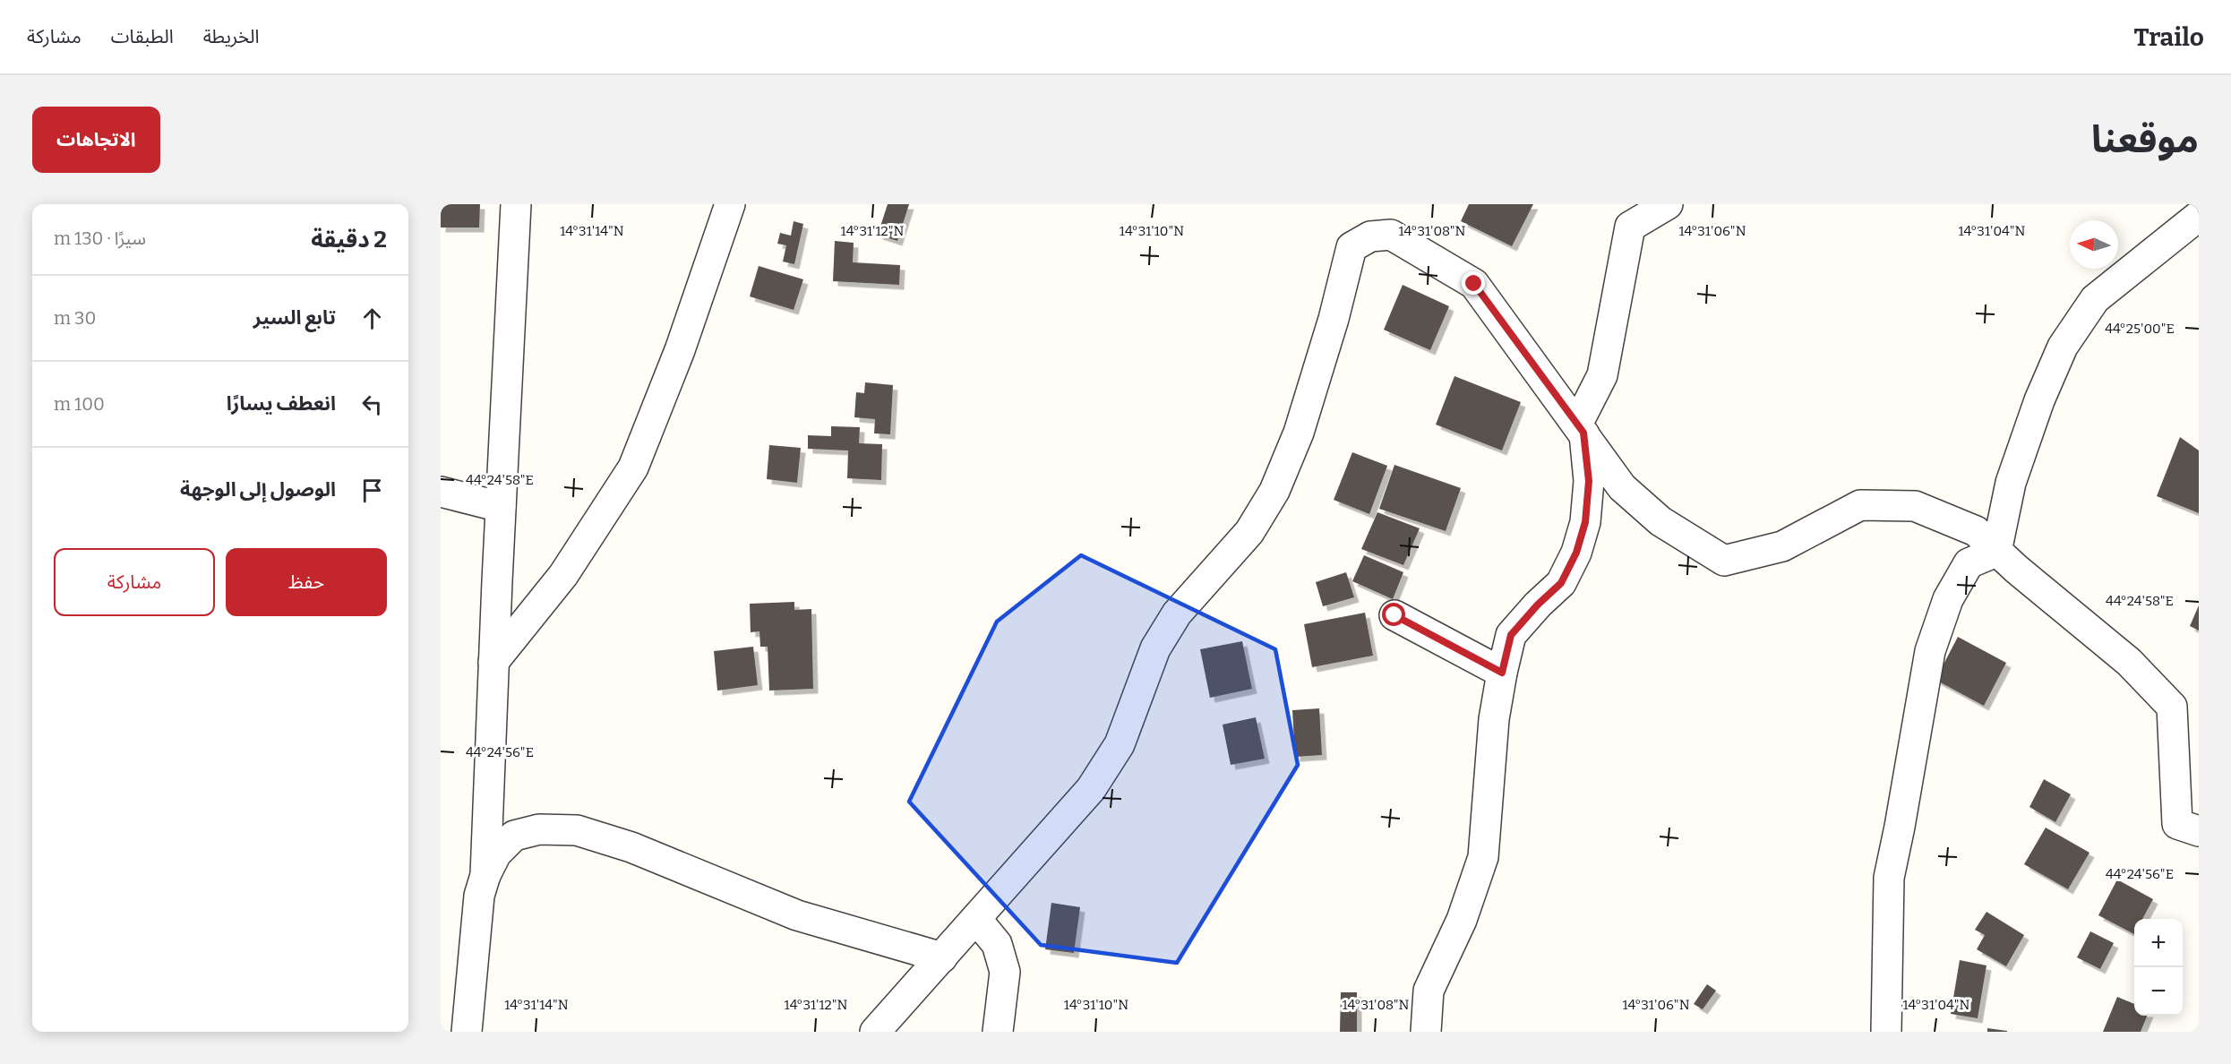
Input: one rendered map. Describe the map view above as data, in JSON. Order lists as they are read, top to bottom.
{
  "north": "left",
  "page": {
    "header": "Trailo",
    "nav": ["الخريطة", "الطبقات", "مشاركة"],
    "title": "موقعنا",
    "buttons": [
      "الاتجاهات",
      ["حفظ", "مشاركة"]
    ],
    "heading": ["2 دقيقة", "سيرًا · 130 m"],
    "list": [
      ["تابع السير", "30 m"],
      ["انعطف يسارًا", "100 m"],
      "الوصول إلى الوجهة"
    ],
    "map_buttons": ["+", "−"]
  },
  "coordinates": [
    "14°31'14\"N",
    "14°31'12\"N",
    "14°31'10\"N",
    "14°31'08\"N",
    "14°31'06\"N",
    "14°31'04\"N",
    "44°25'00\"E",
    "44°24'58\"E",
    "44°24'56\"E"
  ]
}
